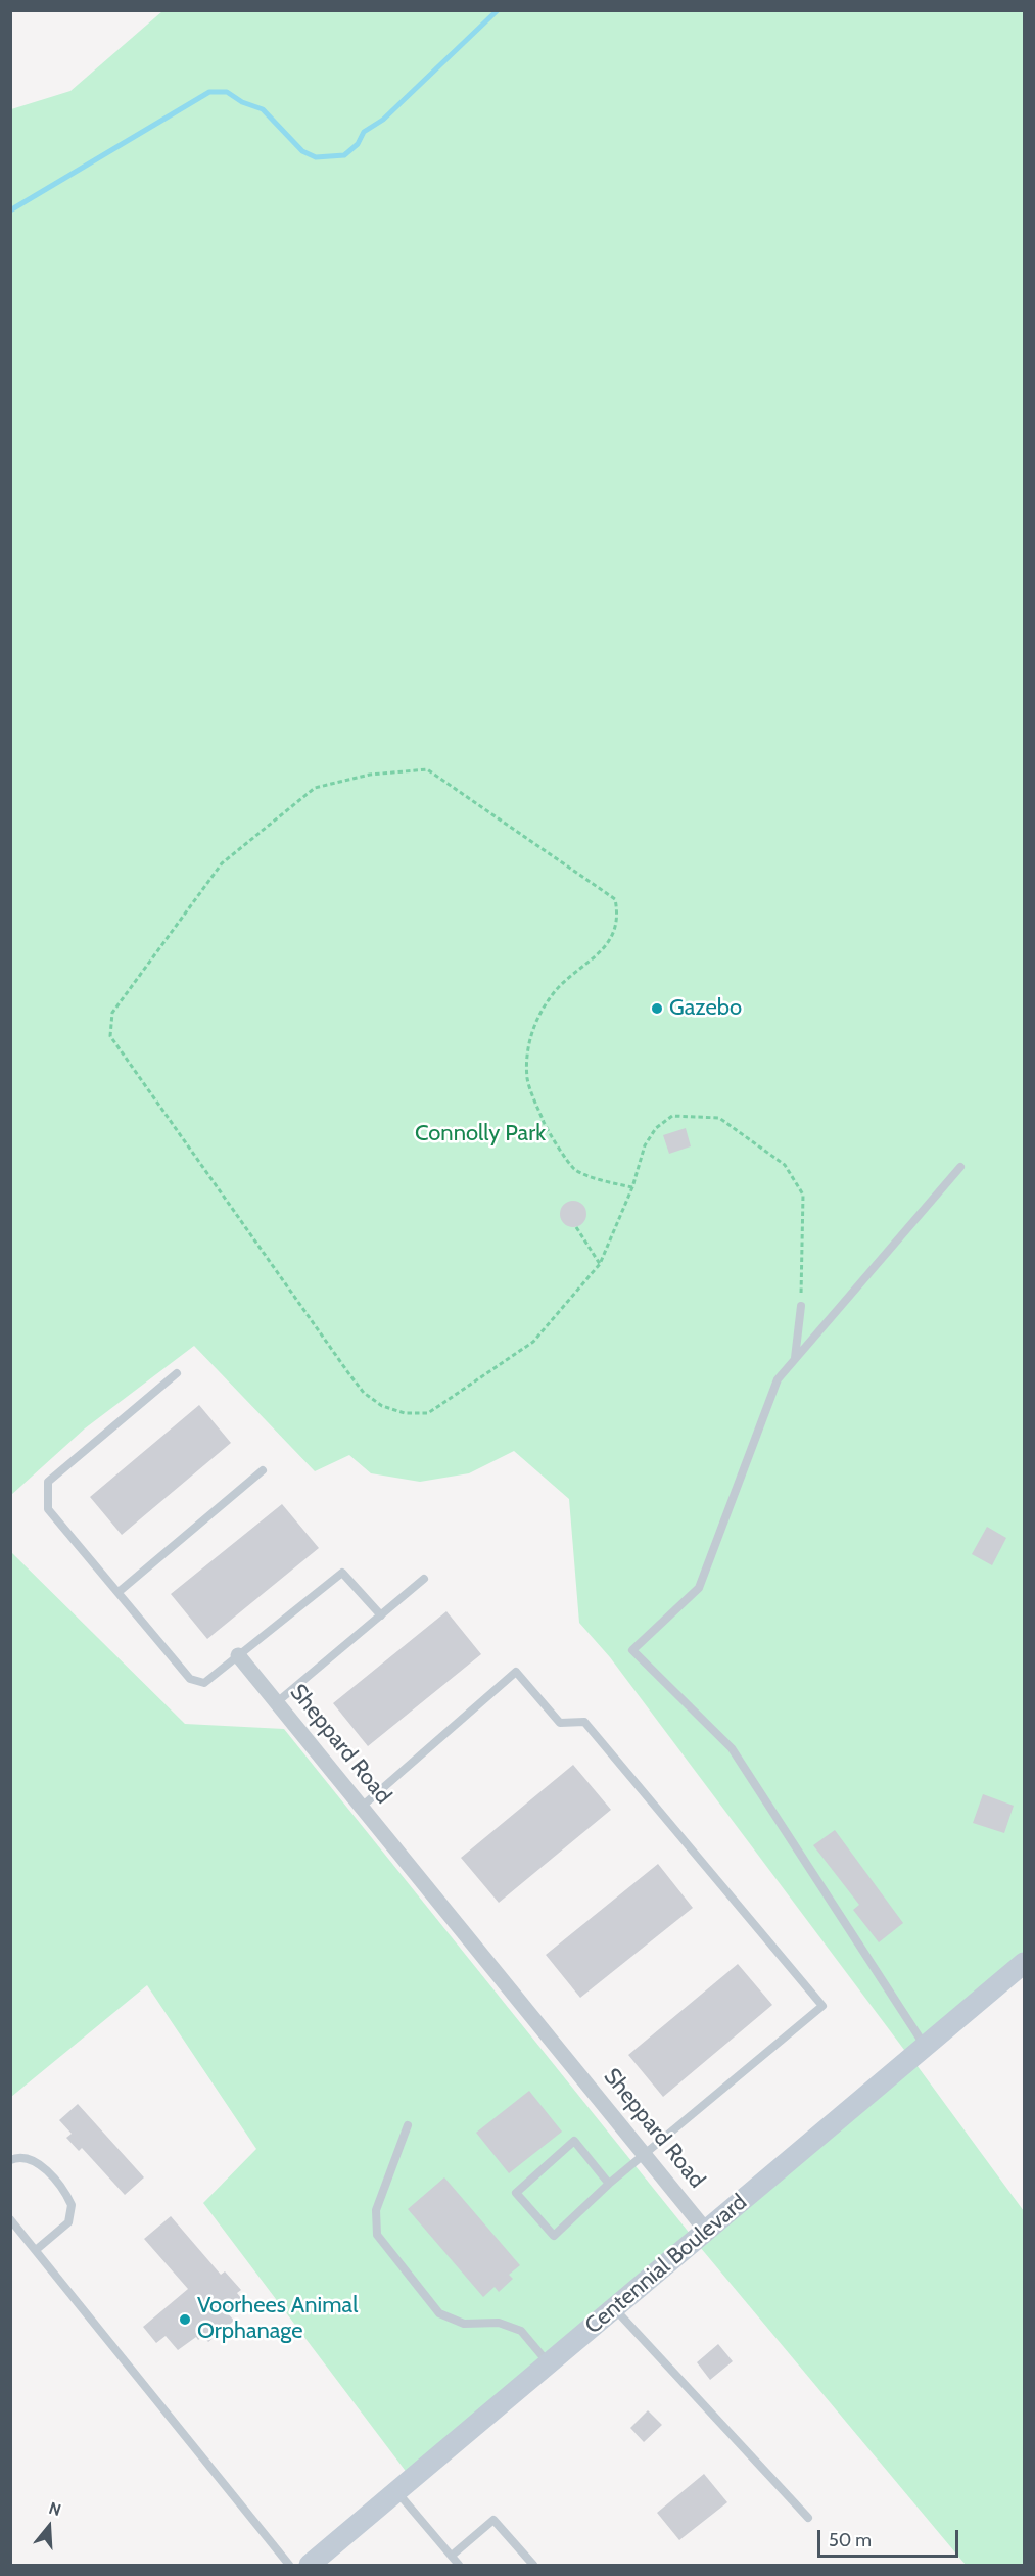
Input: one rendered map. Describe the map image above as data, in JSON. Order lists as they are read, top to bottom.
{
  "streets": {
    "main road": ["Centennial Boulevard"],
    "street": ["Sheppard Road"]
  },
  "crossings": [
    ["Sheppard Road", "Centennial Boulevard"]
  ],
  "parks": ["Connolly Park"],
  "places": ["Gazebo", "Voorhees Animal Orphanage"],
  "scale_bar": "50 m",
  "north": "top"
}
